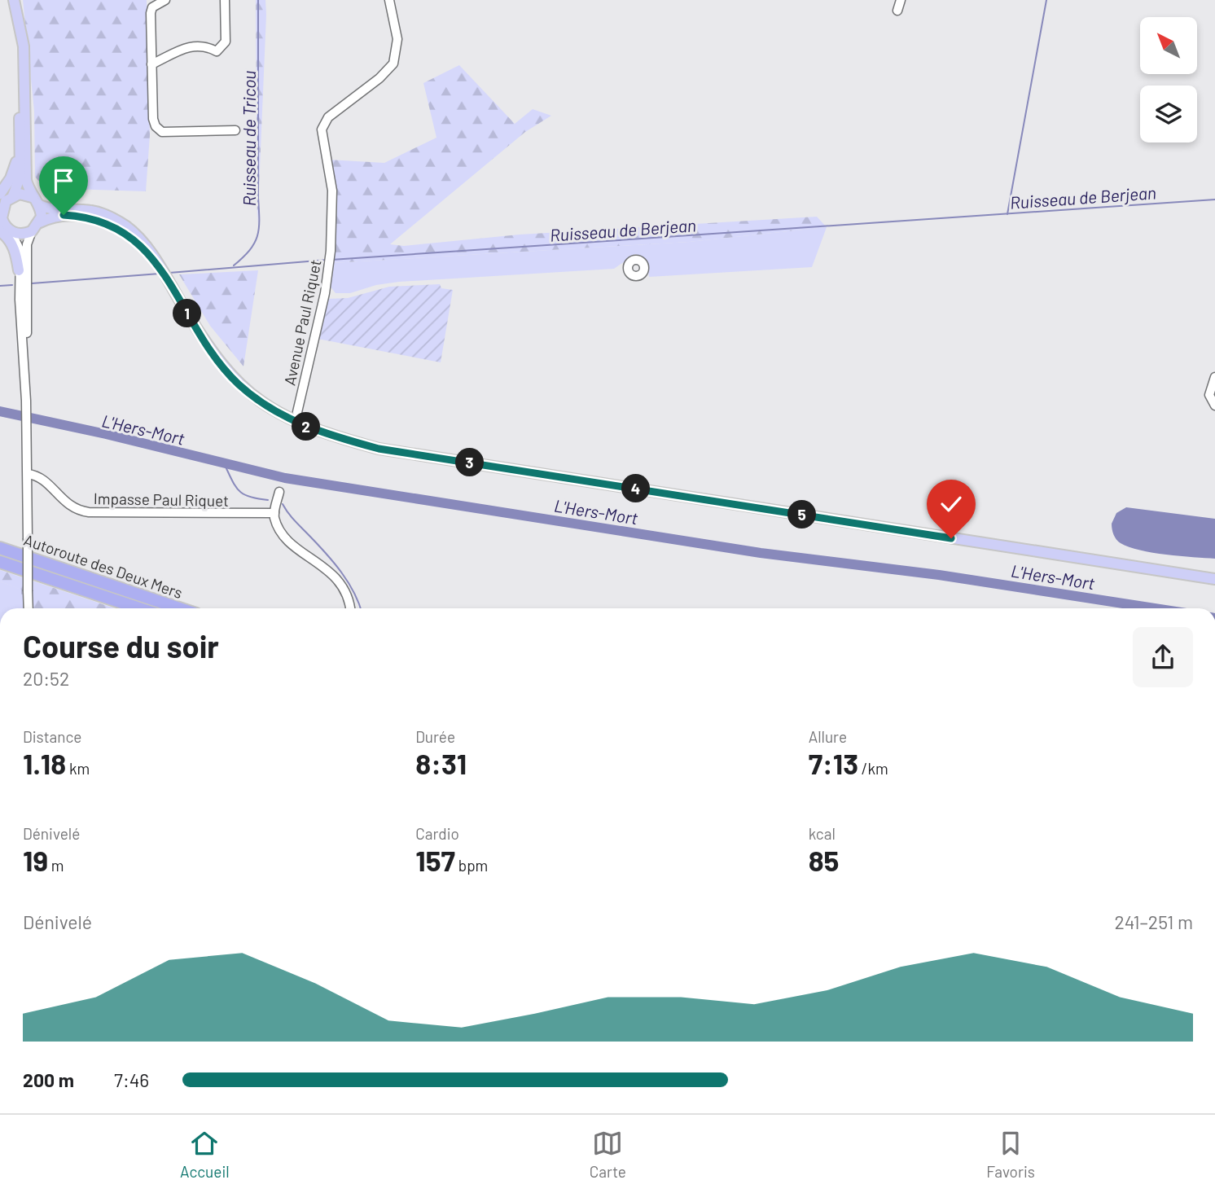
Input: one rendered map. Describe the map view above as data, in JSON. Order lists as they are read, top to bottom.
{
  "streets": {
    "highway": ["Autoroute des Deux Mers"],
    "street": ["Avenue Paul Riquet", "Impasse Paul Riquet"]
  },
  "water": ["Ruisseau de Tricou", "Ruisseau de Berjean", "L'Hers-Mort"],
  "north": "top left",
  "page": {
    "pins": [
      "1",
      "2",
      "3",
      "4",
      "5"
    ],
    "heading": ["Course du soir", "20:52"],
    "stats": [
      ["Distance", "1.18 km"],
      ["Durée", "8:31"],
      ["Allure", "7:13 /km"],
      ["Dénivelé", "19 m"],
      ["Cardio", "157 bpm"],
      ["kcal", "85"]
    ],
    "chart": ["Dénivelé", "241–251 m"],
    "list": [
      {
        "name": "200 m",
        "note": "7:46"
      }
    ],
    "tabs": ["Accueil", "Carte", "Favoris"]
  }
}
